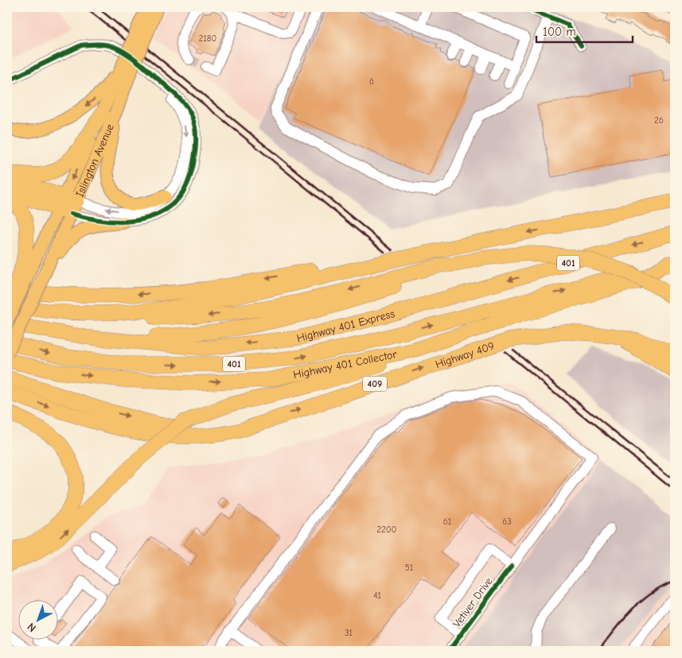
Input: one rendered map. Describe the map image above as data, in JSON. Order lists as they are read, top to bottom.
{
  "streets": {
    "highway": [
      "401",
      "Highway 401 Express",
      "Highway 409",
      "Highway 401 Collector",
      "409"
    ],
    "main road": ["Islington Avenue"],
    "street": ["Vetiver Drive"]
  },
  "crossings": [
    ["Islington Avenue", "Highway 401 Express"],
    ["Highway 401 Express", "Highway 401 Collector"]
  ],
  "house_numbers": [
    "2180",
    "6",
    "26",
    "61",
    "63",
    "2200",
    "51",
    "41",
    "31"
  ],
  "scale_bar": "100 m",
  "north": "bottom left"
}
